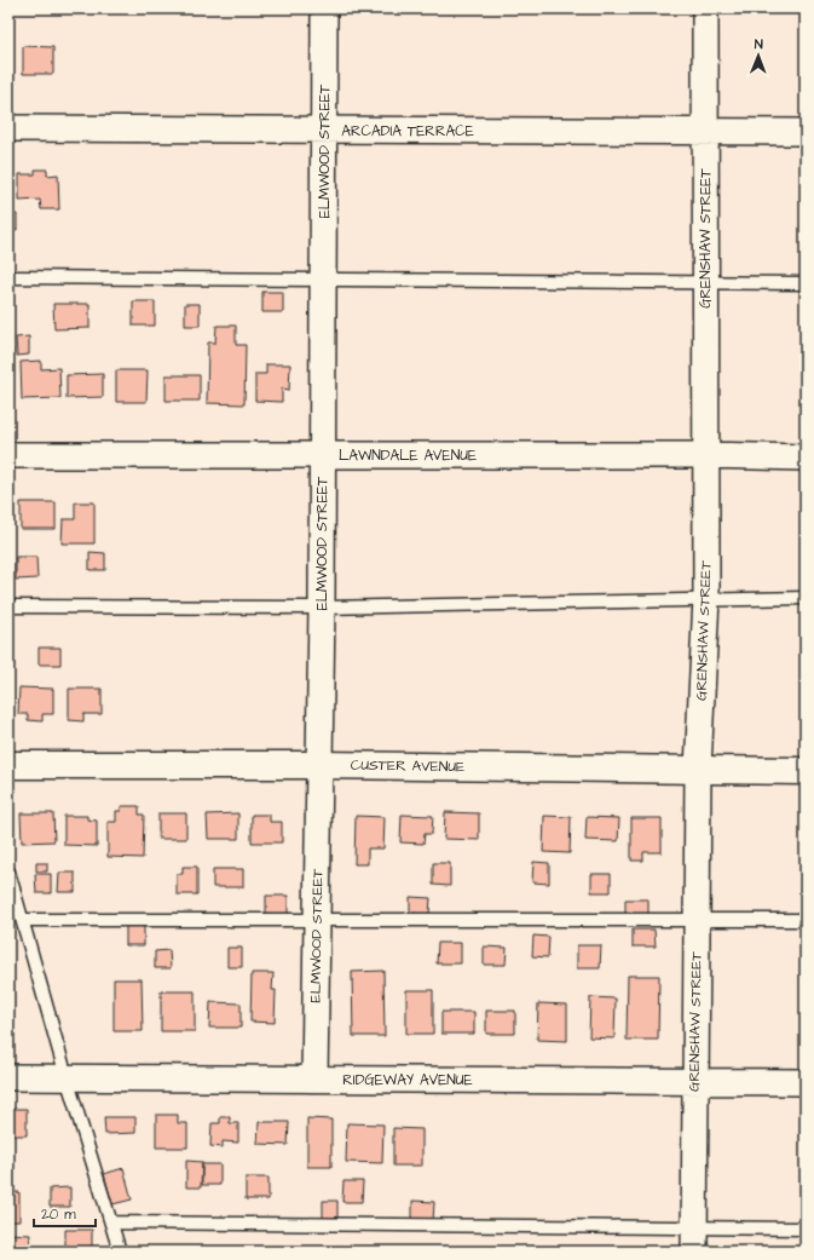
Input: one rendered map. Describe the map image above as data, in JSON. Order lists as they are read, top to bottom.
{
  "streets": {
    "street": [
      "ARCADIA TERRACE",
      "ELMWOOD STREET",
      "GRENSHAW STREET",
      "LAWNDALE AVENUE",
      "CUSTER AVENUE",
      "RIDGEWAY AVENUE"
    ]
  },
  "crossings": [
    ["ARCADIA TERRACE", "ELMWOOD STREET"],
    ["ARCADIA TERRACE", "GRENSHAW STREET"],
    ["ELMWOOD STREET", "LAWNDALE AVENUE"],
    ["ELMWOOD STREET", "CUSTER AVENUE"],
    ["ELMWOOD STREET", "RIDGEWAY AVENUE"],
    ["GRENSHAW STREET", "LAWNDALE AVENUE"],
    ["GRENSHAW STREET", "CUSTER AVENUE"],
    ["GRENSHAW STREET", "RIDGEWAY AVENUE"]
  ],
  "scale_bar": "20 m",
  "north": "top"
}
